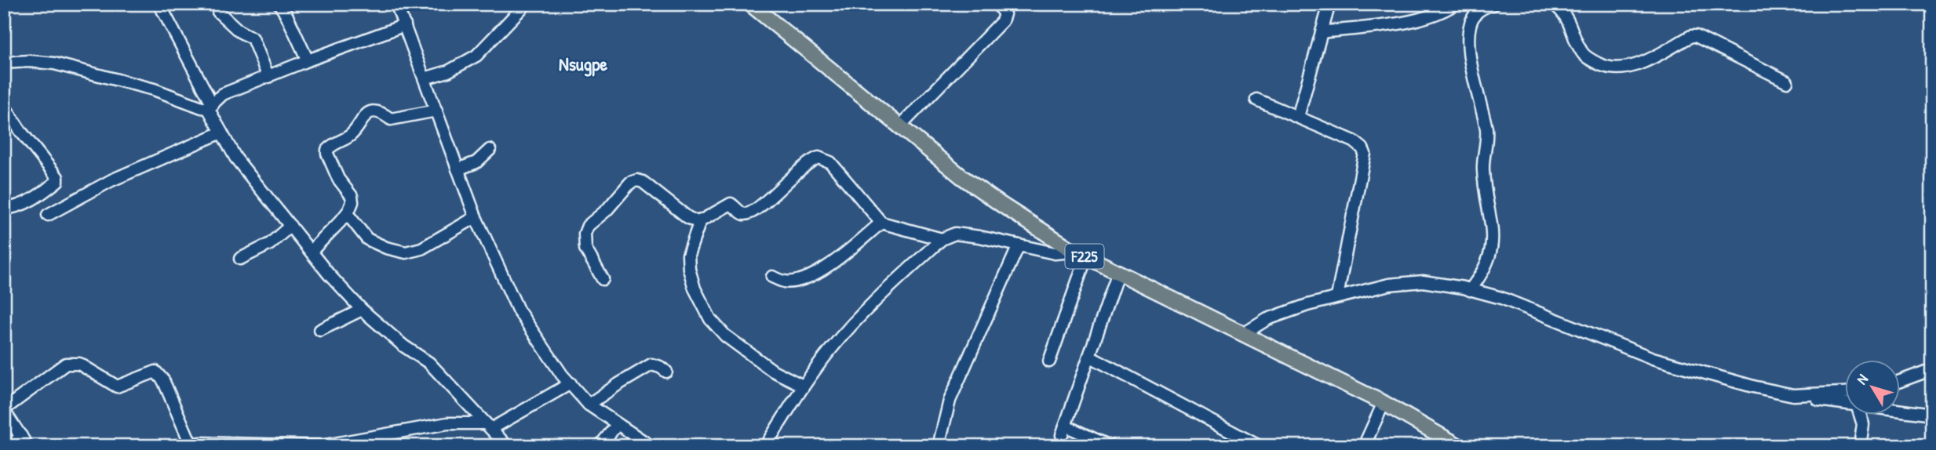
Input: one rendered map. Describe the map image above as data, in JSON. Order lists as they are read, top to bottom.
{
  "streets": {
    "main road": ["F225"]
  },
  "districts": ["Nsugpe"],
  "north": "top left"
}
